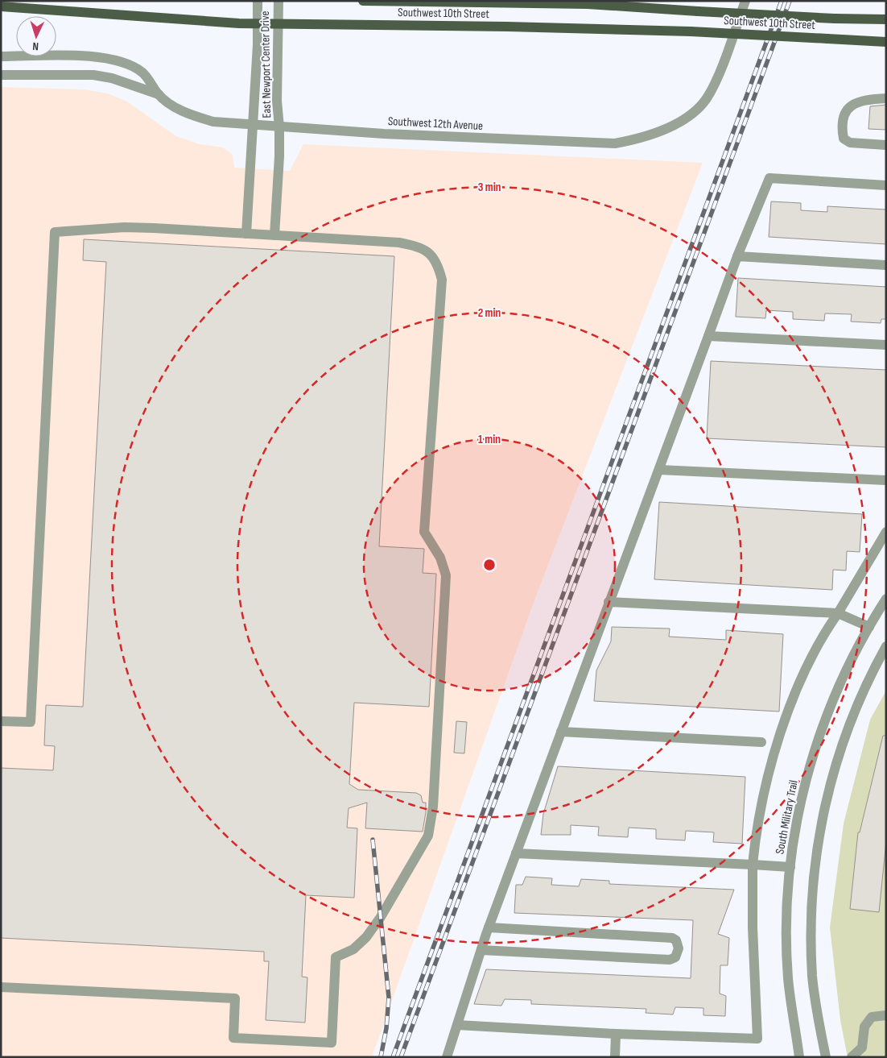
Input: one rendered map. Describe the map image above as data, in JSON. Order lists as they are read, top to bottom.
{
  "streets": {
    "main road": ["Southwest 10th Street"],
    "street": ["East Newport Center Drive", "Southwest 12th Avenue", "South Military Trail"]
  },
  "crossings": [
    ["Southwest 10th Street", "East Newport Center Drive"],
    ["East Newport Center Drive", "Southwest 12th Avenue"]
  ],
  "north": "bottom",
  "rings": ["3 min", "2 min", "1 min"]
}
